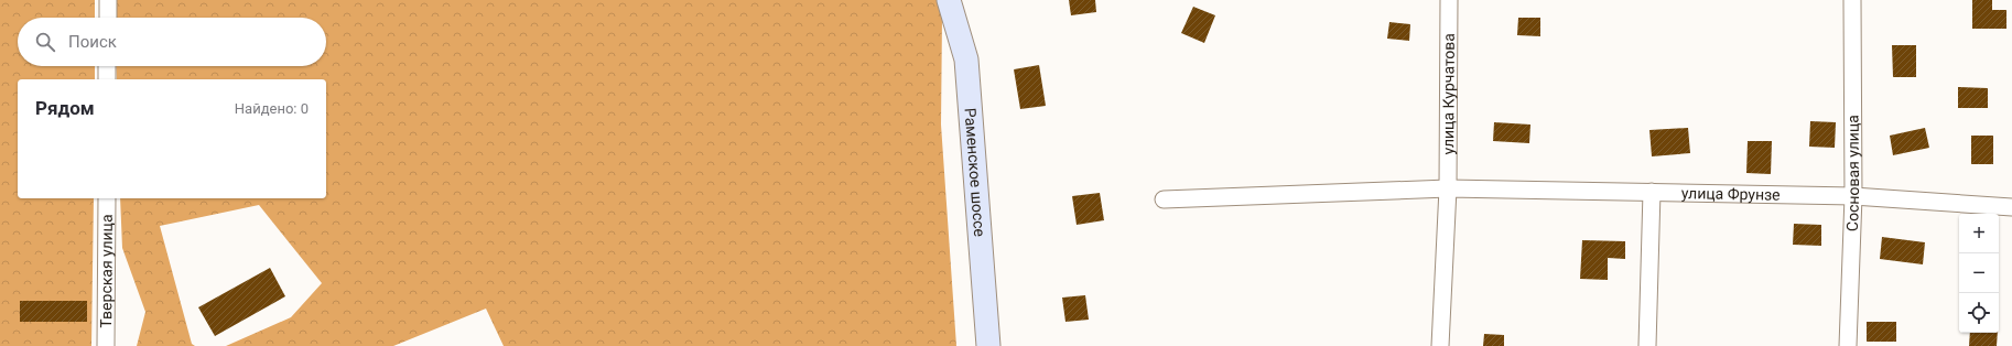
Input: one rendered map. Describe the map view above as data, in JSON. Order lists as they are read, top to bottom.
{
  "streets": {
    "main road": ["Раменское шоссе"],
    "street": [
      "улица Курчатова",
      "Сосновая улица",
      "улица Фрунзе",
      "Тверская улица"
    ]
  },
  "crossings": [
    ["улица Курчатова", "улица Фрунзе"],
    ["Сосновая улица", "улица Фрунзе"]
  ],
  "page": {
    "search": "Поиск",
    "heading": ["Рядом", "Найдено: 0"],
    "map_buttons": ["+", "−"]
  }
}
